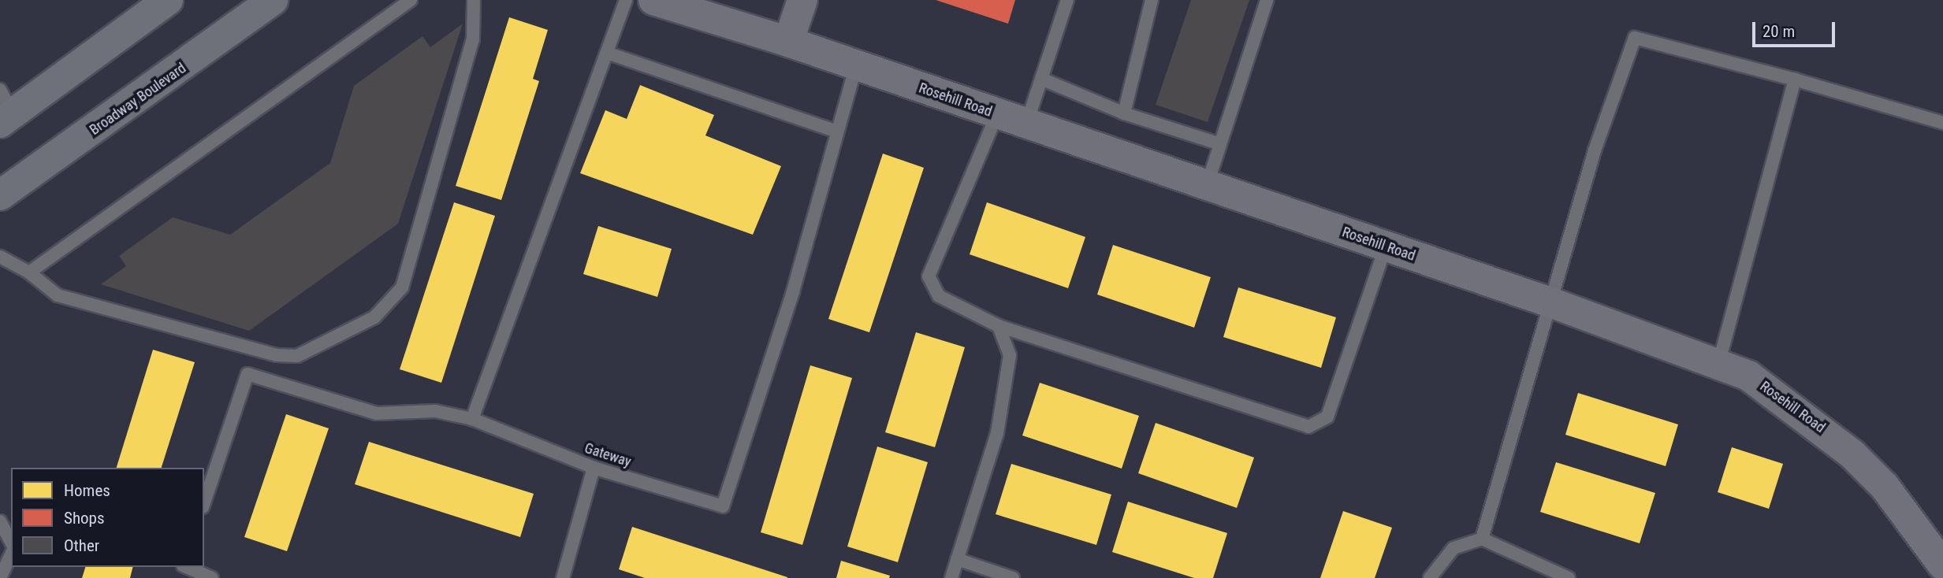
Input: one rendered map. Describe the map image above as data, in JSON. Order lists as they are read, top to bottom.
{
  "streets": {
    "main road": ["Broadway Boulevard"],
    "street": ["Rosehill Road"],
    "lane": ["Gateway"]
  },
  "crossings": [
    ["Rosehill Road", "Gateway"]
  ],
  "legend": ["Homes", "Shops", "Other"],
  "scale_bar": "20 m"
}
